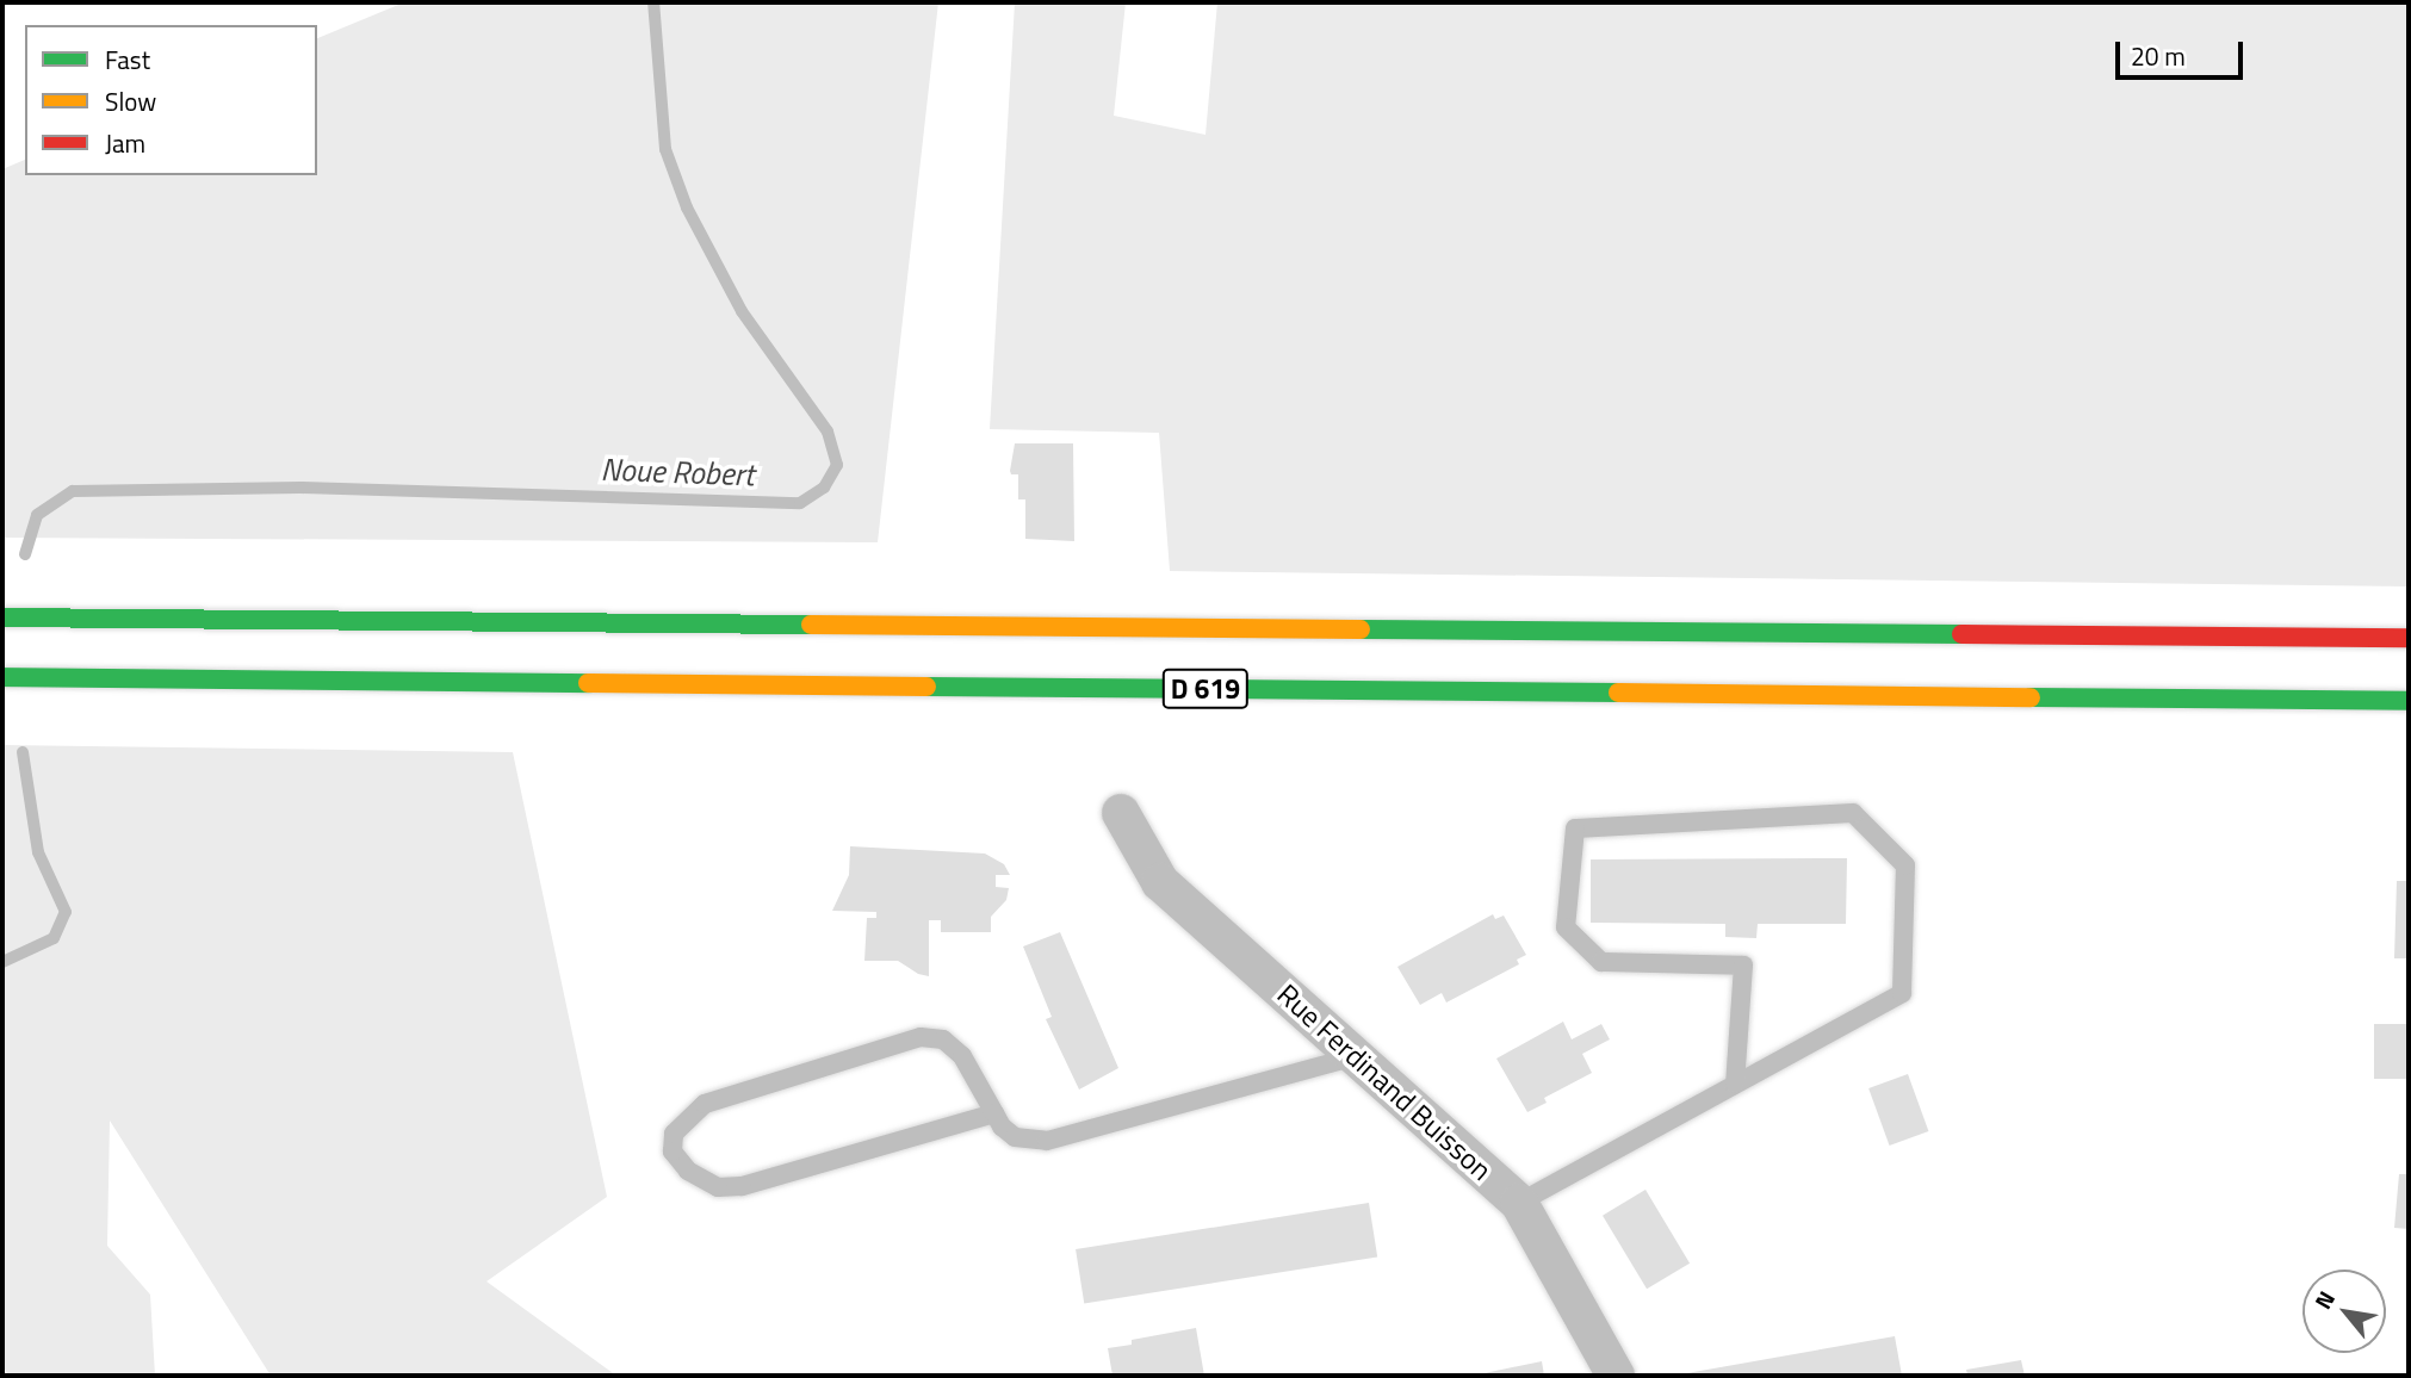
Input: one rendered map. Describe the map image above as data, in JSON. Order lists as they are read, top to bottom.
{
  "streets": {
    "highway": ["D 619"],
    "street": ["Rue Ferdinand Buisson"]
  },
  "water": ["Noue Robert"],
  "legend": ["Fast", "Slow", "Jam"],
  "scale_bar": "20 m",
  "north": "top left"
}
